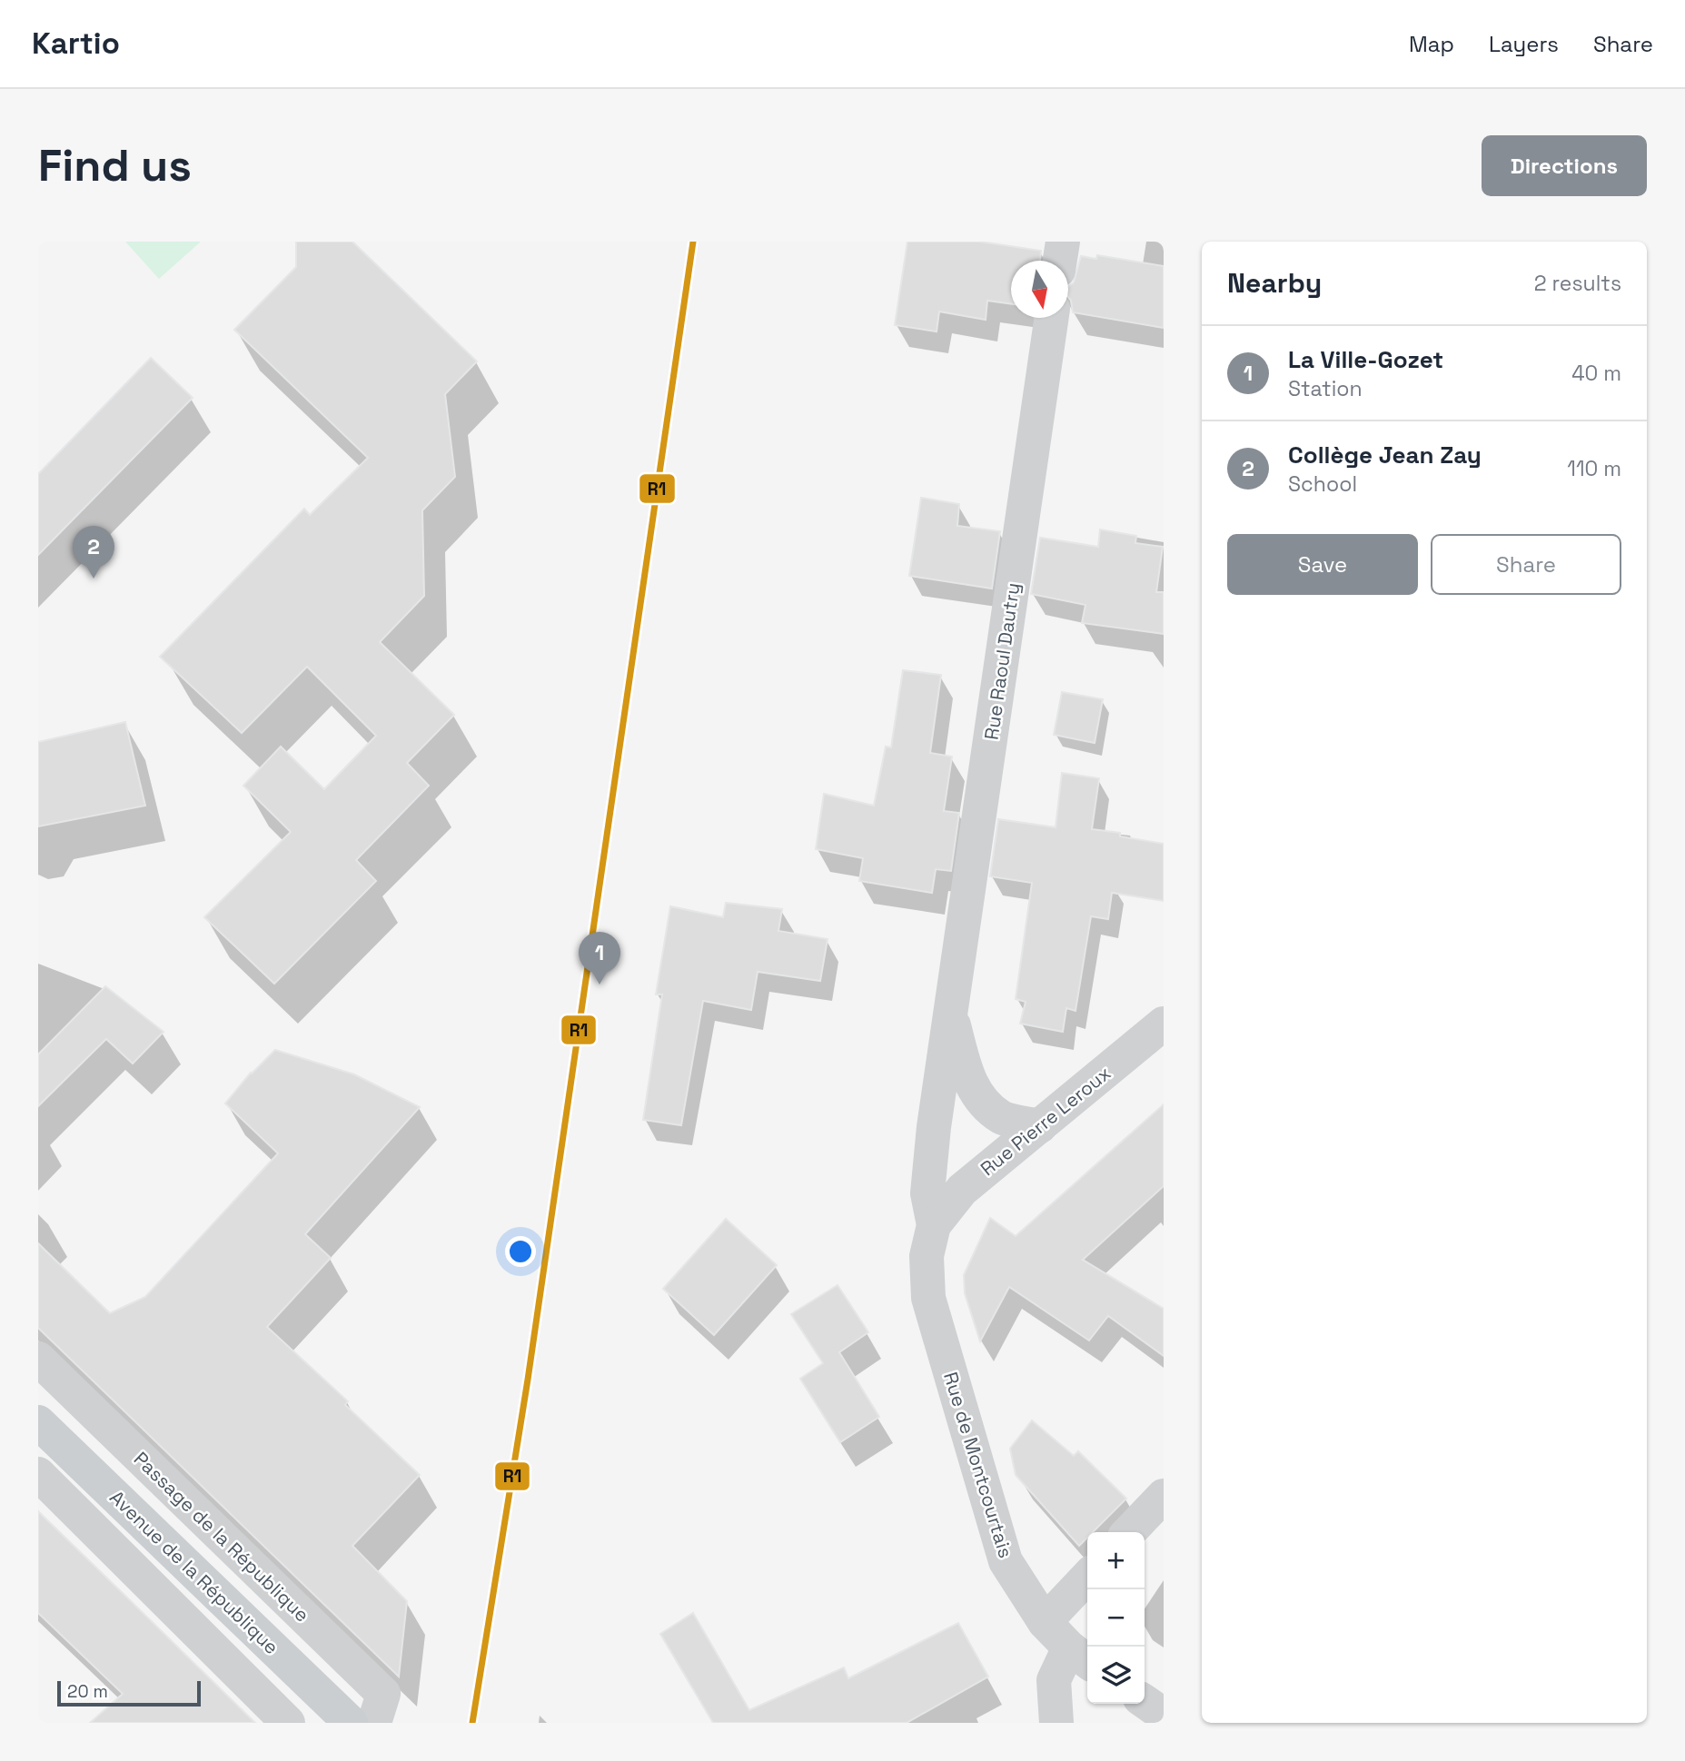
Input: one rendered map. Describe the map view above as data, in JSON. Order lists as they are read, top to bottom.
{
  "streets": {
    "main road": ["Avenue de la République"],
    "street": [
      "Rue Raoul Dautry",
      "Rue Pierre Leroux",
      "Rue de Montcourtais",
      "Passage de la République"
    ]
  },
  "crossings": [
    ["Rue Raoul Dautry", "Rue Pierre Leroux"],
    ["Rue Raoul Dautry", "Rue de Montcourtais"],
    ["Rue Pierre Leroux", "Rue de Montcourtais"]
  ],
  "lines": ["transit line R1"],
  "scale_bar": "20 m",
  "north": "bottom",
  "page": {
    "header": "Kartio",
    "nav": ["Map", "Layers", "Share"],
    "buttons": [
      "Directions",
      ["Save", "Share"]
    ],
    "title": "Find us",
    "heading": ["Nearby", "2 results"],
    "list": [
      {
        "mark": "1",
        "name": "La Ville-Gozet",
        "note": "Station",
        "value": "40 m"
      },
      {
        "mark": "2",
        "name": "Collège Jean Zay",
        "note": "School",
        "value": "110 m"
      }
    ],
    "pins": ["2", "1"],
    "map_buttons": ["+", "−"],
    "scale": "20 m"
  }
}
